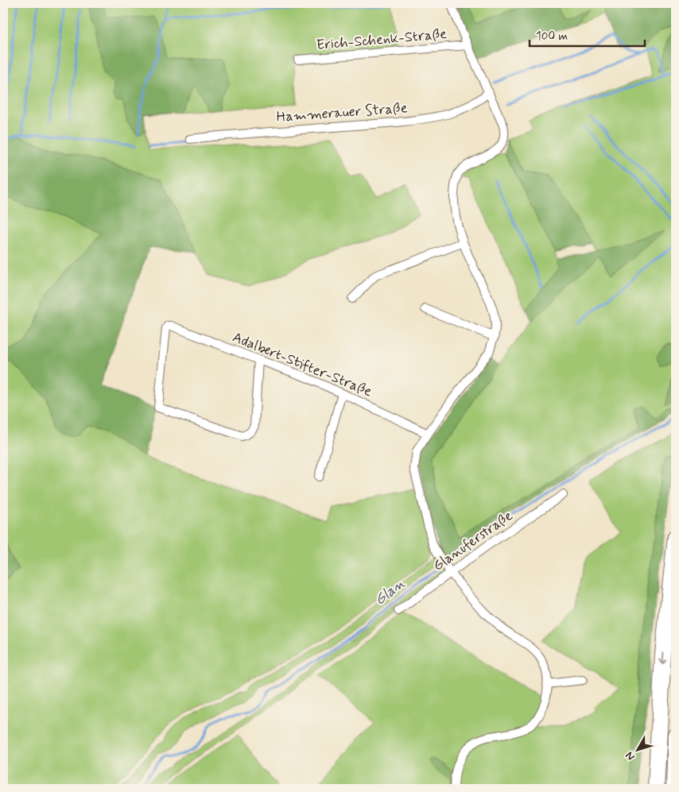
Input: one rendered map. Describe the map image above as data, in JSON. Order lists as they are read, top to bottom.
{
  "streets": {
    "street": [
      "Erich-Schenk-Straße",
      "Hammerauer Straße",
      "Adalbert-Stifter-Straße",
      "Glanuferstraße"
    ]
  },
  "water": ["Glan"],
  "scale_bar": "100 m",
  "north": "bottom left"
}
